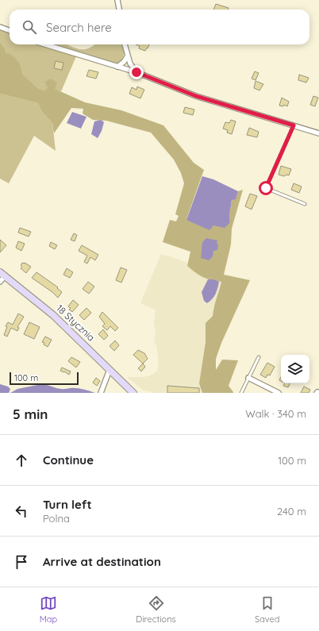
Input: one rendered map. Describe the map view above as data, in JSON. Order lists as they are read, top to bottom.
{
  "streets": {
    "street": ["18 Stycznia"]
  },
  "scale_bar": "100 m",
  "page": {
    "search": "Search here",
    "scale": "100 m",
    "heading": ["5 min", "Walk · 340 m"],
    "list": [
      ["Continue", "100 m"],
      ["Turn left", "Polna", "240 m"],
      "Arrive at destination"
    ],
    "nav": ["Map", "Directions", "Saved"]
  }
}
